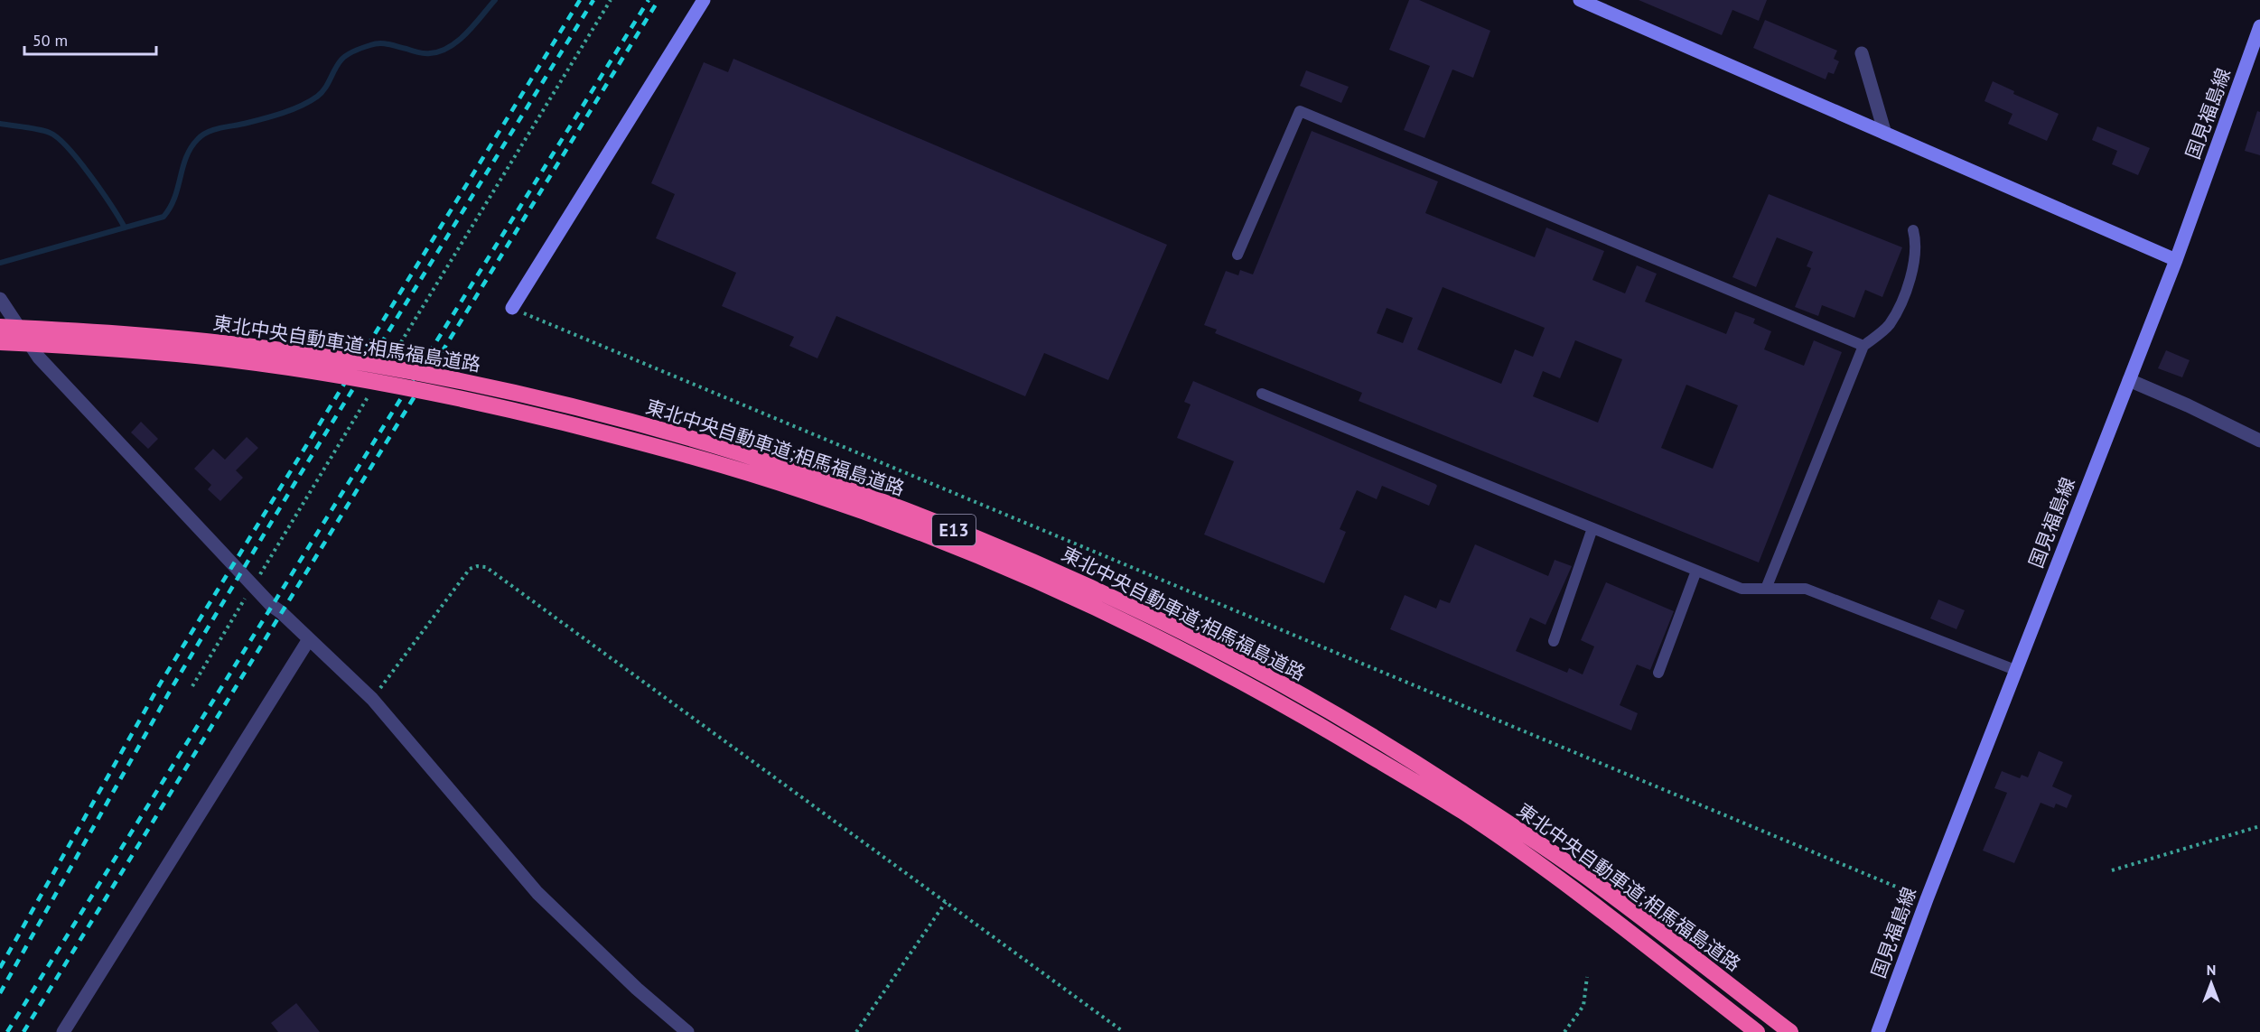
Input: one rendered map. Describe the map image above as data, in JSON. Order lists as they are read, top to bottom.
{
  "streets": {
    "highway": ["東北中央自動車道;相馬福島道路", "E13"],
    "main road": ["国見福島線"]
  },
  "scale_bar": "50 m",
  "north": "top"
}
